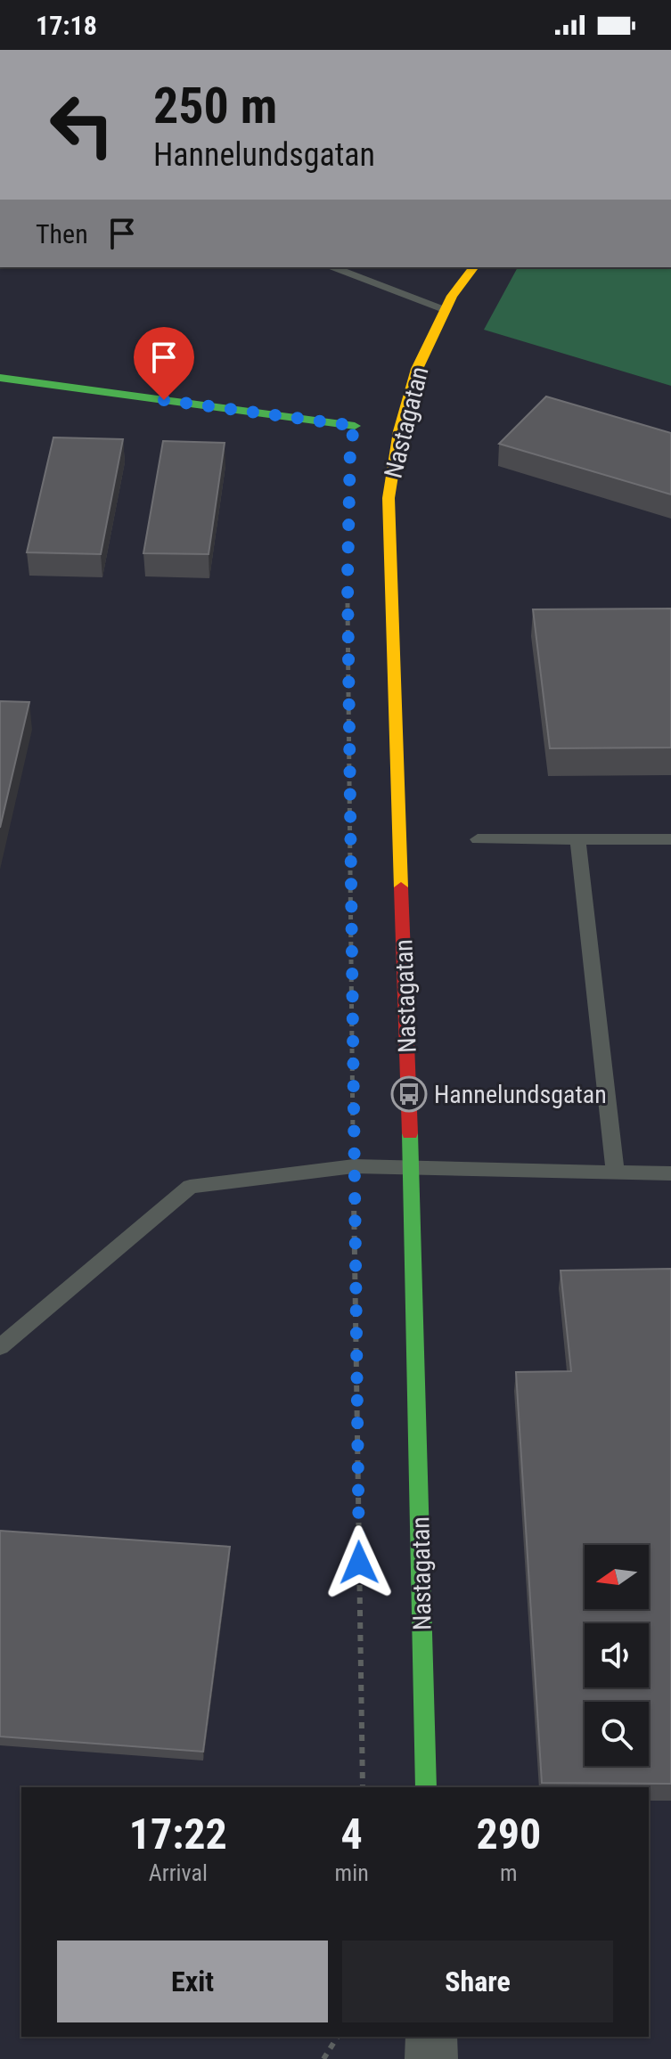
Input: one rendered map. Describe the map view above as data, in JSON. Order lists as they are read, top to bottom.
{
  "streets": {
    "street": ["Nastagatan"]
  },
  "places": {
    "bus stop": ["Hannelundsgatan"]
  },
  "north": "left",
  "page": {
    "status": "17:18",
    "turn": ["250 m", "Hannelundsgatan"],
    "then": "Then",
    "eta": [
      "17:22",
      "Arrival",
      "4",
      "min",
      "290",
      "m"
    ],
    "buttons": ["Exit", "Share"]
  }
}
